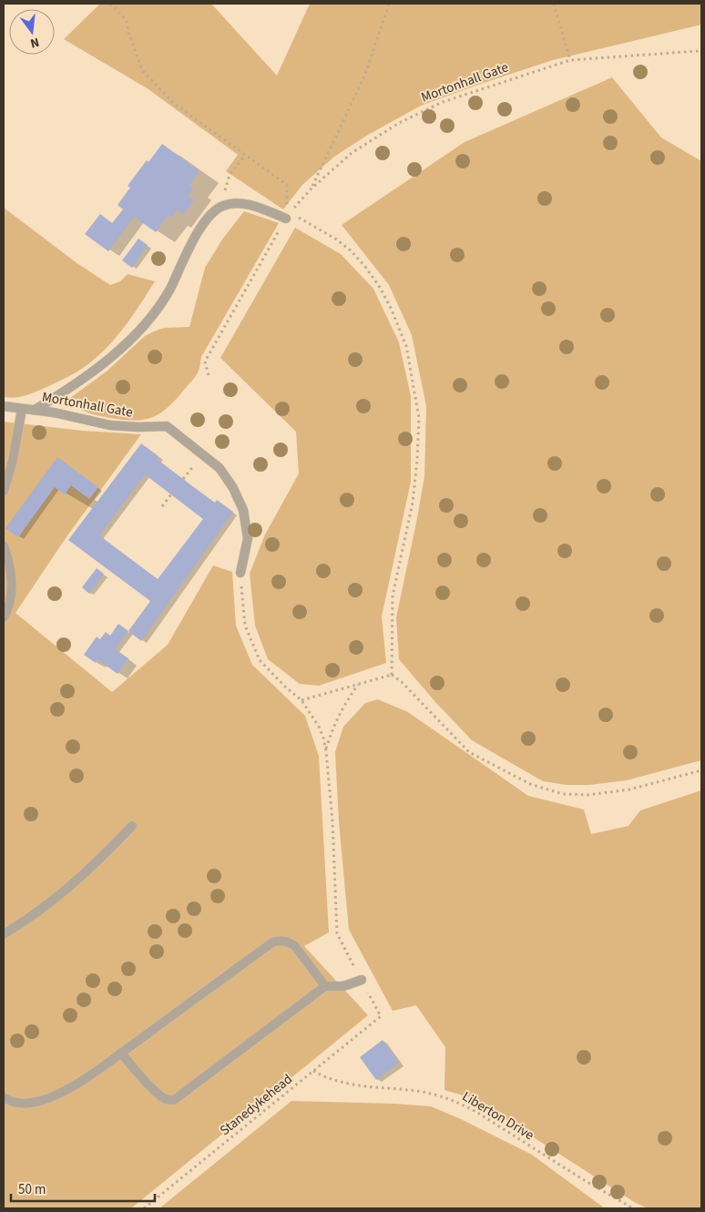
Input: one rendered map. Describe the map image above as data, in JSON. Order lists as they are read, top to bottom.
{
  "streets": {
    "lane": ["Mortonhall Gate"],
    "path": ["Stanedykehead", "Liberton Drive"]
  },
  "crossings": [
    ["Stanedykehead", "Liberton Drive"]
  ],
  "scale_bar": "50 m",
  "north": "bottom"
}
